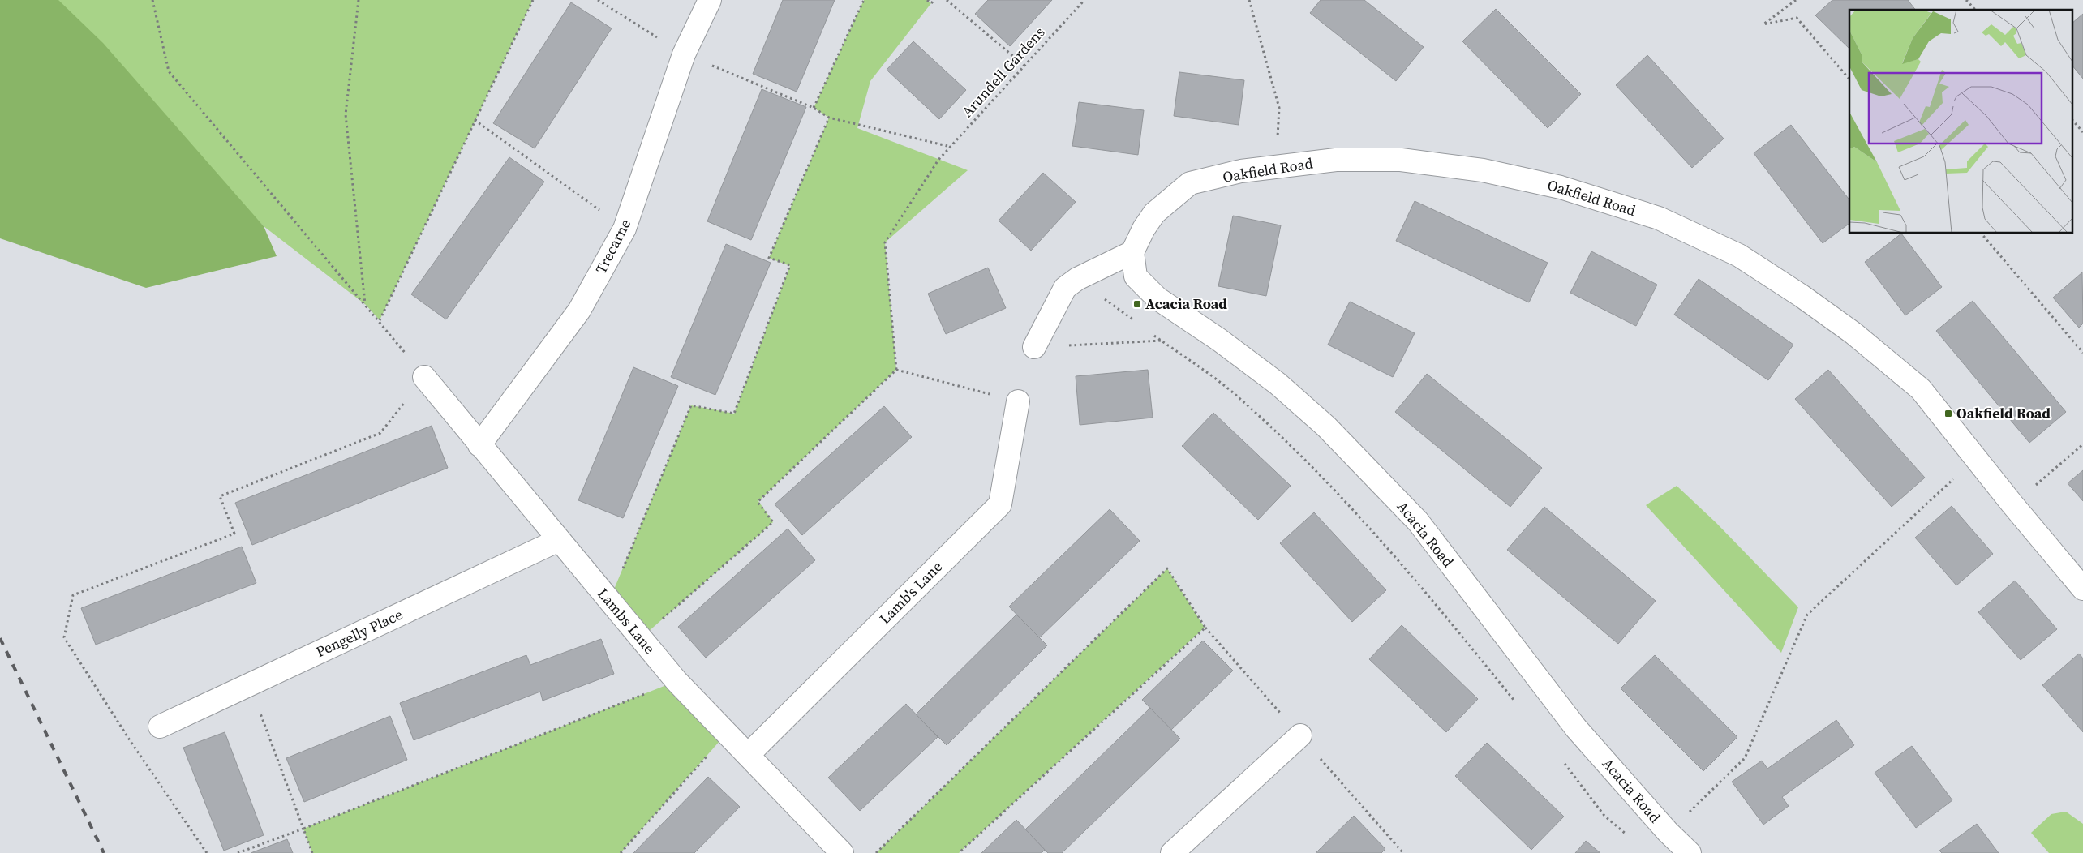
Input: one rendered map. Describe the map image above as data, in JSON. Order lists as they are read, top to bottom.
{
  "streets": {
    "street": [
      "Oakfield Road",
      "Trecarne",
      "Acacia Road",
      "Lamb's Lane",
      "Lambs Lane",
      "Pengelly Place"
    ],
    "path": ["Arundell Gardens"]
  },
  "crossings": [
    ["Oakfield Road", "Acacia Road"],
    ["Trecarne", "Lambs Lane"],
    ["Lamb's Lane", "Lambs Lane"],
    ["Lambs Lane", "Pengelly Place"]
  ],
  "places": {
    "transit": ["Acacia Road", "Oakfield Road"]
  }
}
